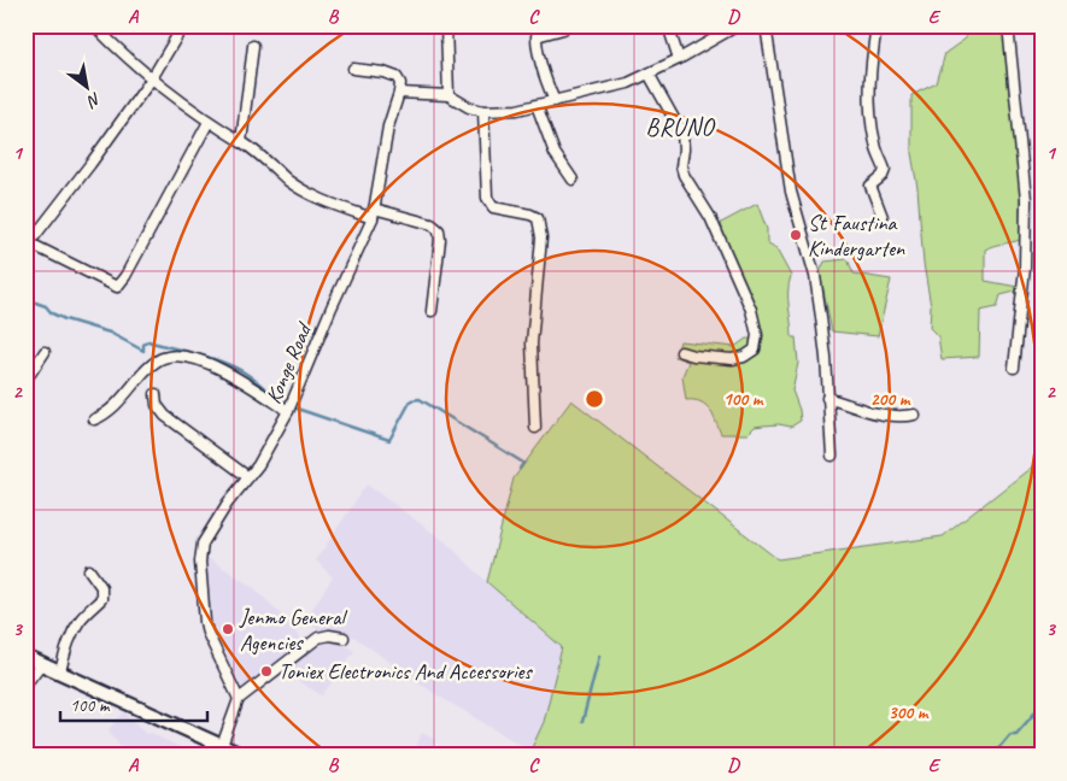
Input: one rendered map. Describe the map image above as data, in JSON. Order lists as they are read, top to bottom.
{
  "streets": {
    "street": ["Konge Road"]
  },
  "districts": ["BRUNO"],
  "places": ["St Faustina Kindergarten", "Jenmo General Agencies", "Toniex Electronics And Accessories"],
  "scale_bar": "100 m",
  "north": "bottom right",
  "grid": {
    "columns": [
      "A",
      "B",
      "C",
      "D",
      "E"
    ],
    "rows": ["1", "2", "3"]
  },
  "rings": ["100 m", "200 m", "300 m"]
}
